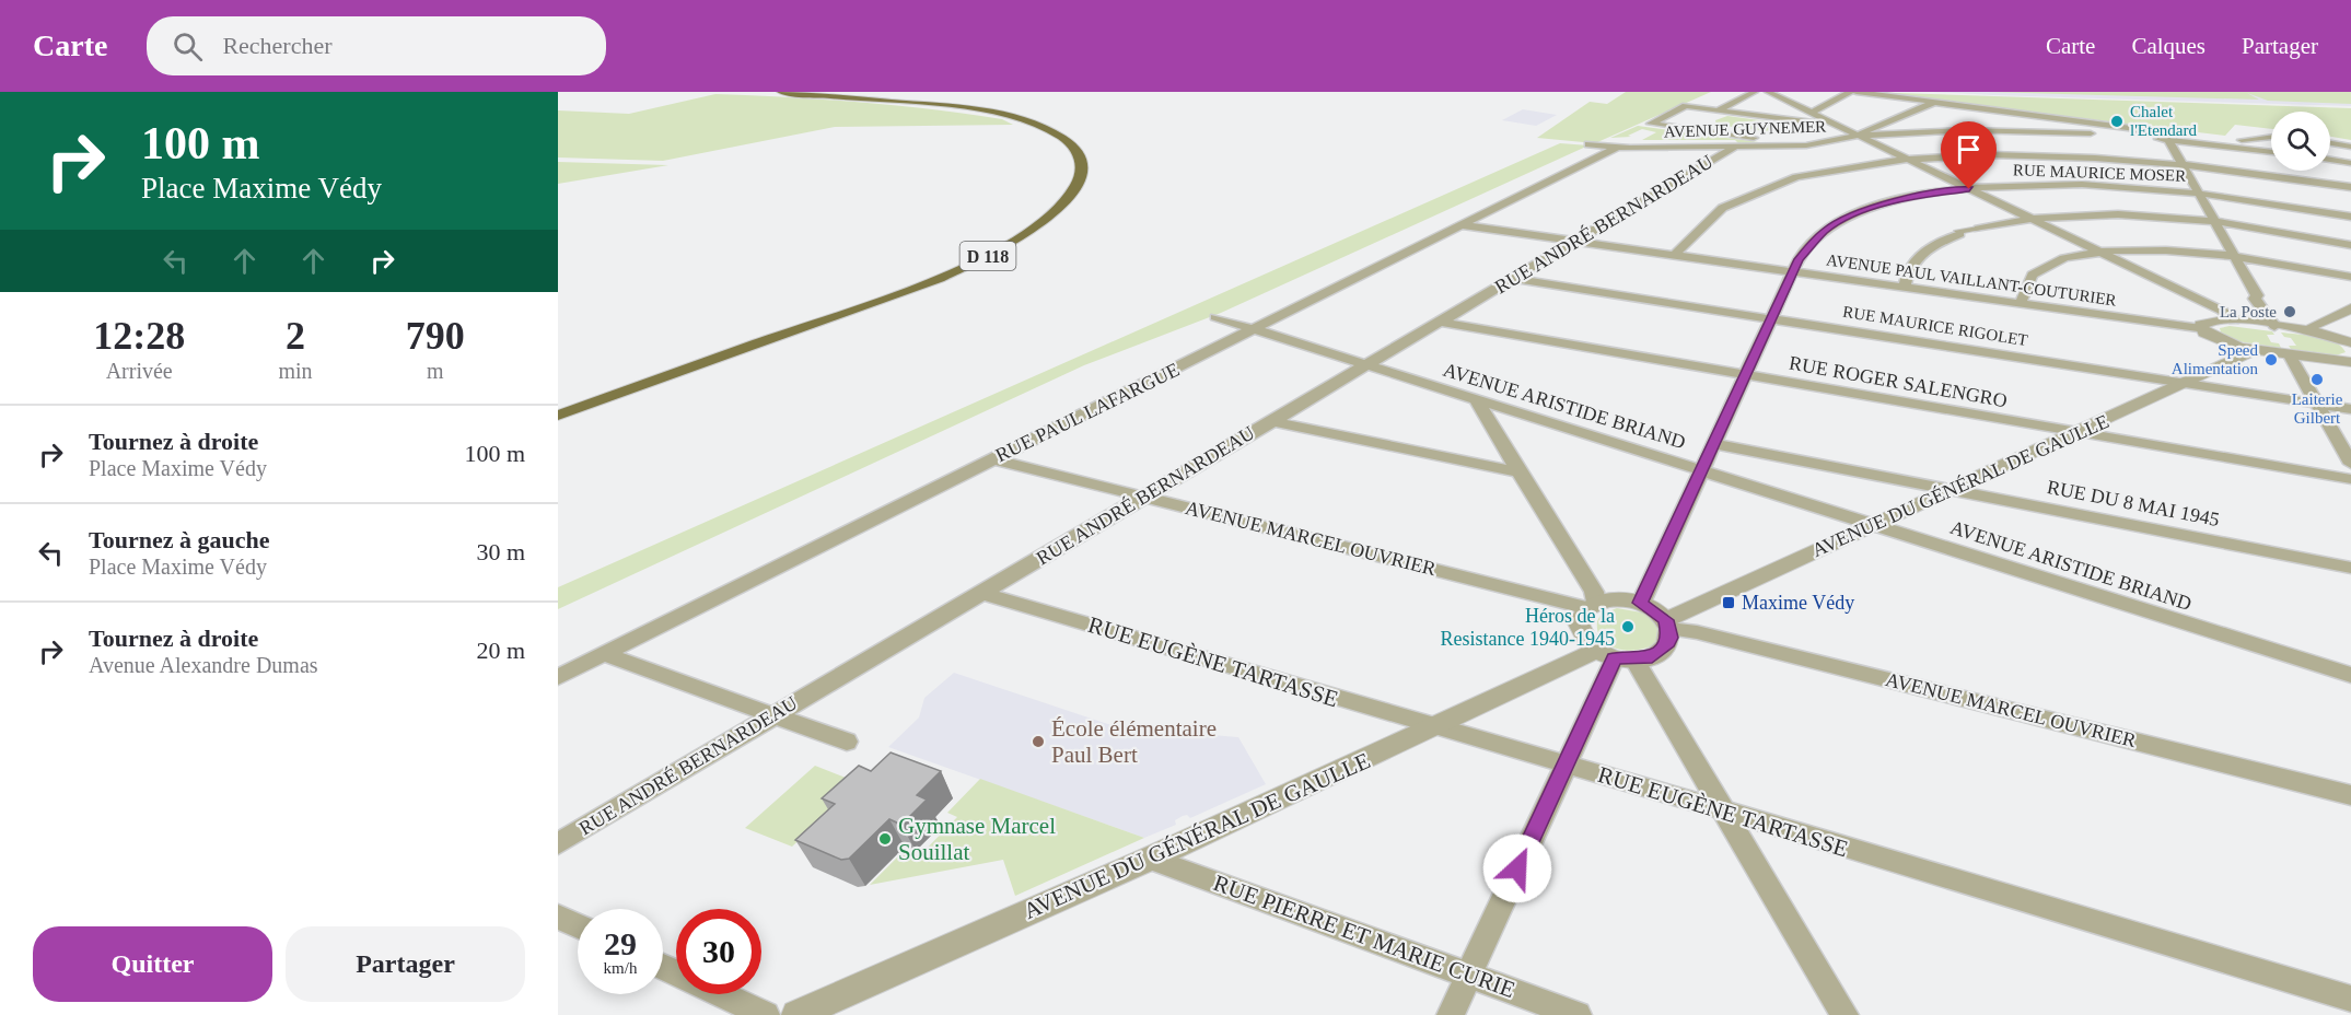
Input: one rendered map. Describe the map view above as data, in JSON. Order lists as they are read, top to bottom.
{
  "streets": {
    "main road": ["D 118"],
    "street": [
      "AVENUE GUYNEMER",
      "RUE MAURICE MOSER",
      "RUE ANDRÉ BERNARDEAU",
      "AVENUE PAUL VAILLANT-COUTURIER",
      "RUE MAURICE RIGOLET",
      "RUE ROGER SALENGRO",
      "AVENUE ARISTIDE BRIAND",
      "RUE PAUL LAFARGUE",
      "AVENUE DU GÉNÉRAL DE GAULLE",
      "RUE DU 8 MAI 1945",
      "AVENUE MARCEL OUVRIER",
      "RUE EUGÈNE TARTASSE",
      "RUE PIERRE ET MARIE CURIE"
    ]
  },
  "crossings": [
    ["AVENUE GUYNEMER", "RUE ANDRÉ BERNARDEAU"],
    ["AVENUE GUYNEMER", "RUE PAUL LAFARGUE"],
    ["RUE MAURICE MOSER", "AVENUE PAUL VAILLANT-COUTURIER"],
    ["RUE MAURICE MOSER", "RUE MAURICE RIGOLET"],
    ["RUE MAURICE MOSER", "RUE ROGER SALENGRO"],
    ["RUE MAURICE MOSER", "AVENUE ARISTIDE BRIAND"],
    ["RUE MAURICE MOSER", "AVENUE DU GÉNÉRAL DE GAULLE"],
    ["RUE MAURICE MOSER", "RUE DU 8 MAI 1945"],
    ["RUE MAURICE MOSER", "AVENUE MARCEL OUVRIER"],
    ["RUE ANDRÉ BERNARDEAU", "AVENUE PAUL VAILLANT-COUTURIER"],
    ["RUE ANDRÉ BERNARDEAU", "RUE MAURICE RIGOLET"],
    ["RUE ANDRÉ BERNARDEAU", "RUE ROGER SALENGRO"],
    ["RUE ANDRÉ BERNARDEAU", "AVENUE ARISTIDE BRIAND"],
    ["RUE ANDRÉ BERNARDEAU", "AVENUE MARCEL OUVRIER"],
    ["RUE ANDRÉ BERNARDEAU", "RUE EUGÈNE TARTASSE"],
    ["AVENUE PAUL VAILLANT-COUTURIER", "RUE PAUL LAFARGUE"],
    ["RUE MAURICE RIGOLET", "AVENUE DU GÉNÉRAL DE GAULLE"],
    ["RUE ROGER SALENGRO", "AVENUE DU GÉNÉRAL DE GAULLE"],
    ["AVENUE ARISTIDE BRIAND", "RUE PAUL LAFARGUE"],
    ["AVENUE ARISTIDE BRIAND", "AVENUE DU GÉNÉRAL DE GAULLE"],
    ["RUE PAUL LAFARGUE", "AVENUE MARCEL OUVRIER"],
    ["AVENUE DU GÉNÉRAL DE GAULLE", "RUE DU 8 MAI 1945"],
    ["AVENUE DU GÉNÉRAL DE GAULLE", "AVENUE MARCEL OUVRIER"],
    ["AVENUE DU GÉNÉRAL DE GAULLE", "RUE EUGÈNE TARTASSE"],
    ["AVENUE DU GÉNÉRAL DE GAULLE", "RUE PIERRE ET MARIE CURIE"]
  ],
  "places": {
    "other": [
      "Chalet l'Etendard",
      "La Poste",
      "Speed Alimentation",
      "Laiterie Gilbert",
      "Héros de la Resistance 1940-1945",
      "École élémentaire Paul Bert",
      "Gymnase Marcel Souillat"
    ],
    "transit": ["Maxime Védy"]
  },
  "page": {
    "header": "Carte",
    "search": "Rechercher",
    "nav": ["Carte", "Calques", "Partager"],
    "turn": ["100 m", "Place Maxime Védy"],
    "eta": [
      "12:28",
      "Arrivée",
      "2",
      "min",
      "790",
      "m"
    ],
    "list": [
      {
        "name": "Tournez à droite",
        "note": "Place Maxime Védy",
        "value": "100 m"
      },
      {
        "name": "Tournez à gauche",
        "note": "Place Maxime Védy",
        "value": "30 m"
      },
      {
        "name": "Tournez à droite",
        "note": "Avenue Alexandre Dumas",
        "value": "20 m"
      }
    ],
    "speed": "29 km/h",
    "limit": "30",
    "buttons": ["Quitter", "Partager"]
  }
}
